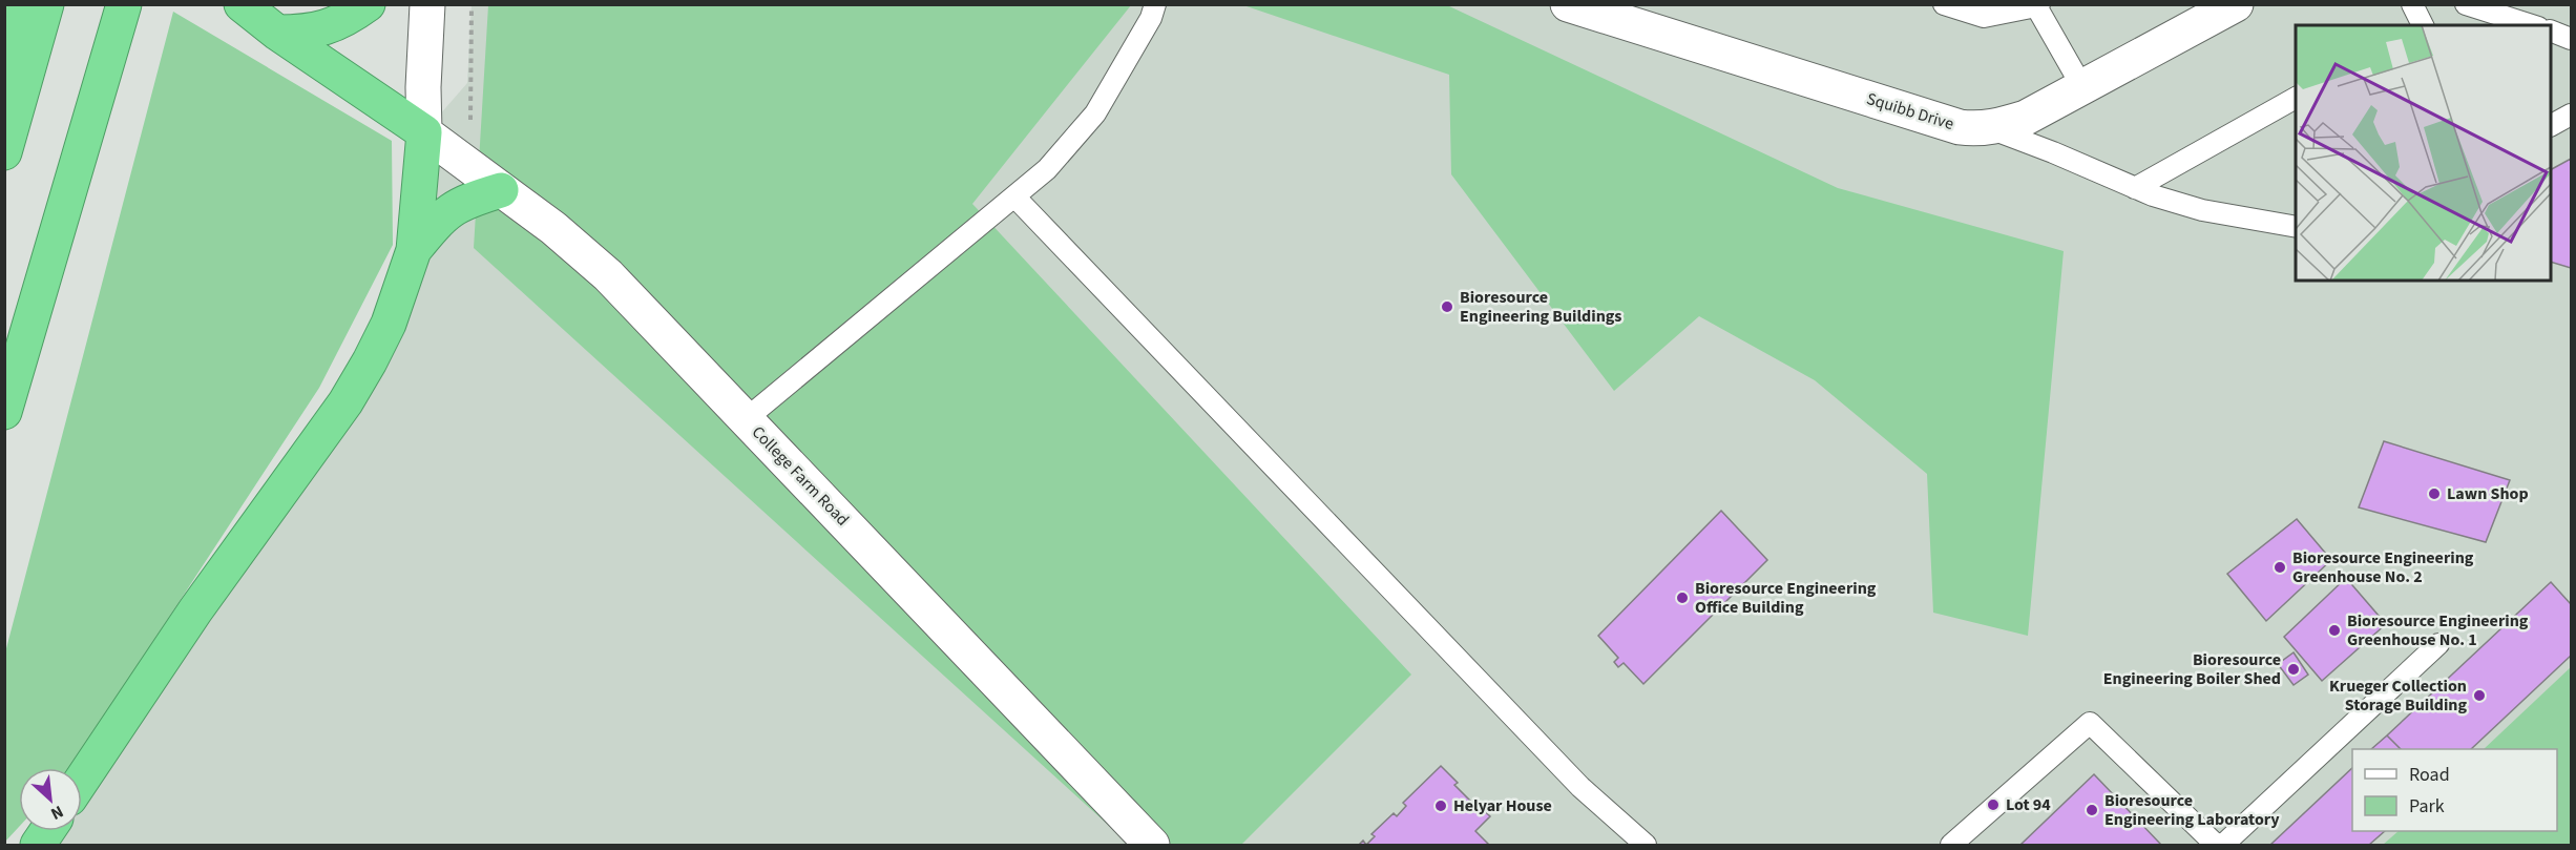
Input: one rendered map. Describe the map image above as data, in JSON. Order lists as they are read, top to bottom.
{
  "streets": {
    "street": ["Squibb Drive", "College Farm Road"]
  },
  "places": [
    "Bioresource Engineering Buildings",
    "Lawn Shop",
    "Bioresource Engineering Greenhouse No. 2",
    "Bioresource Engineering Office Building",
    "Bioresource Engineering Greenhouse No. 1",
    "Bioresource Engineering Boiler Shed",
    "Krueger Collection Storage Building",
    "Lot 94",
    "Helyar House",
    "Bioresource Engineering Laboratory"
  ],
  "legend": ["Road", "Park"],
  "north": "bottom right"
}
